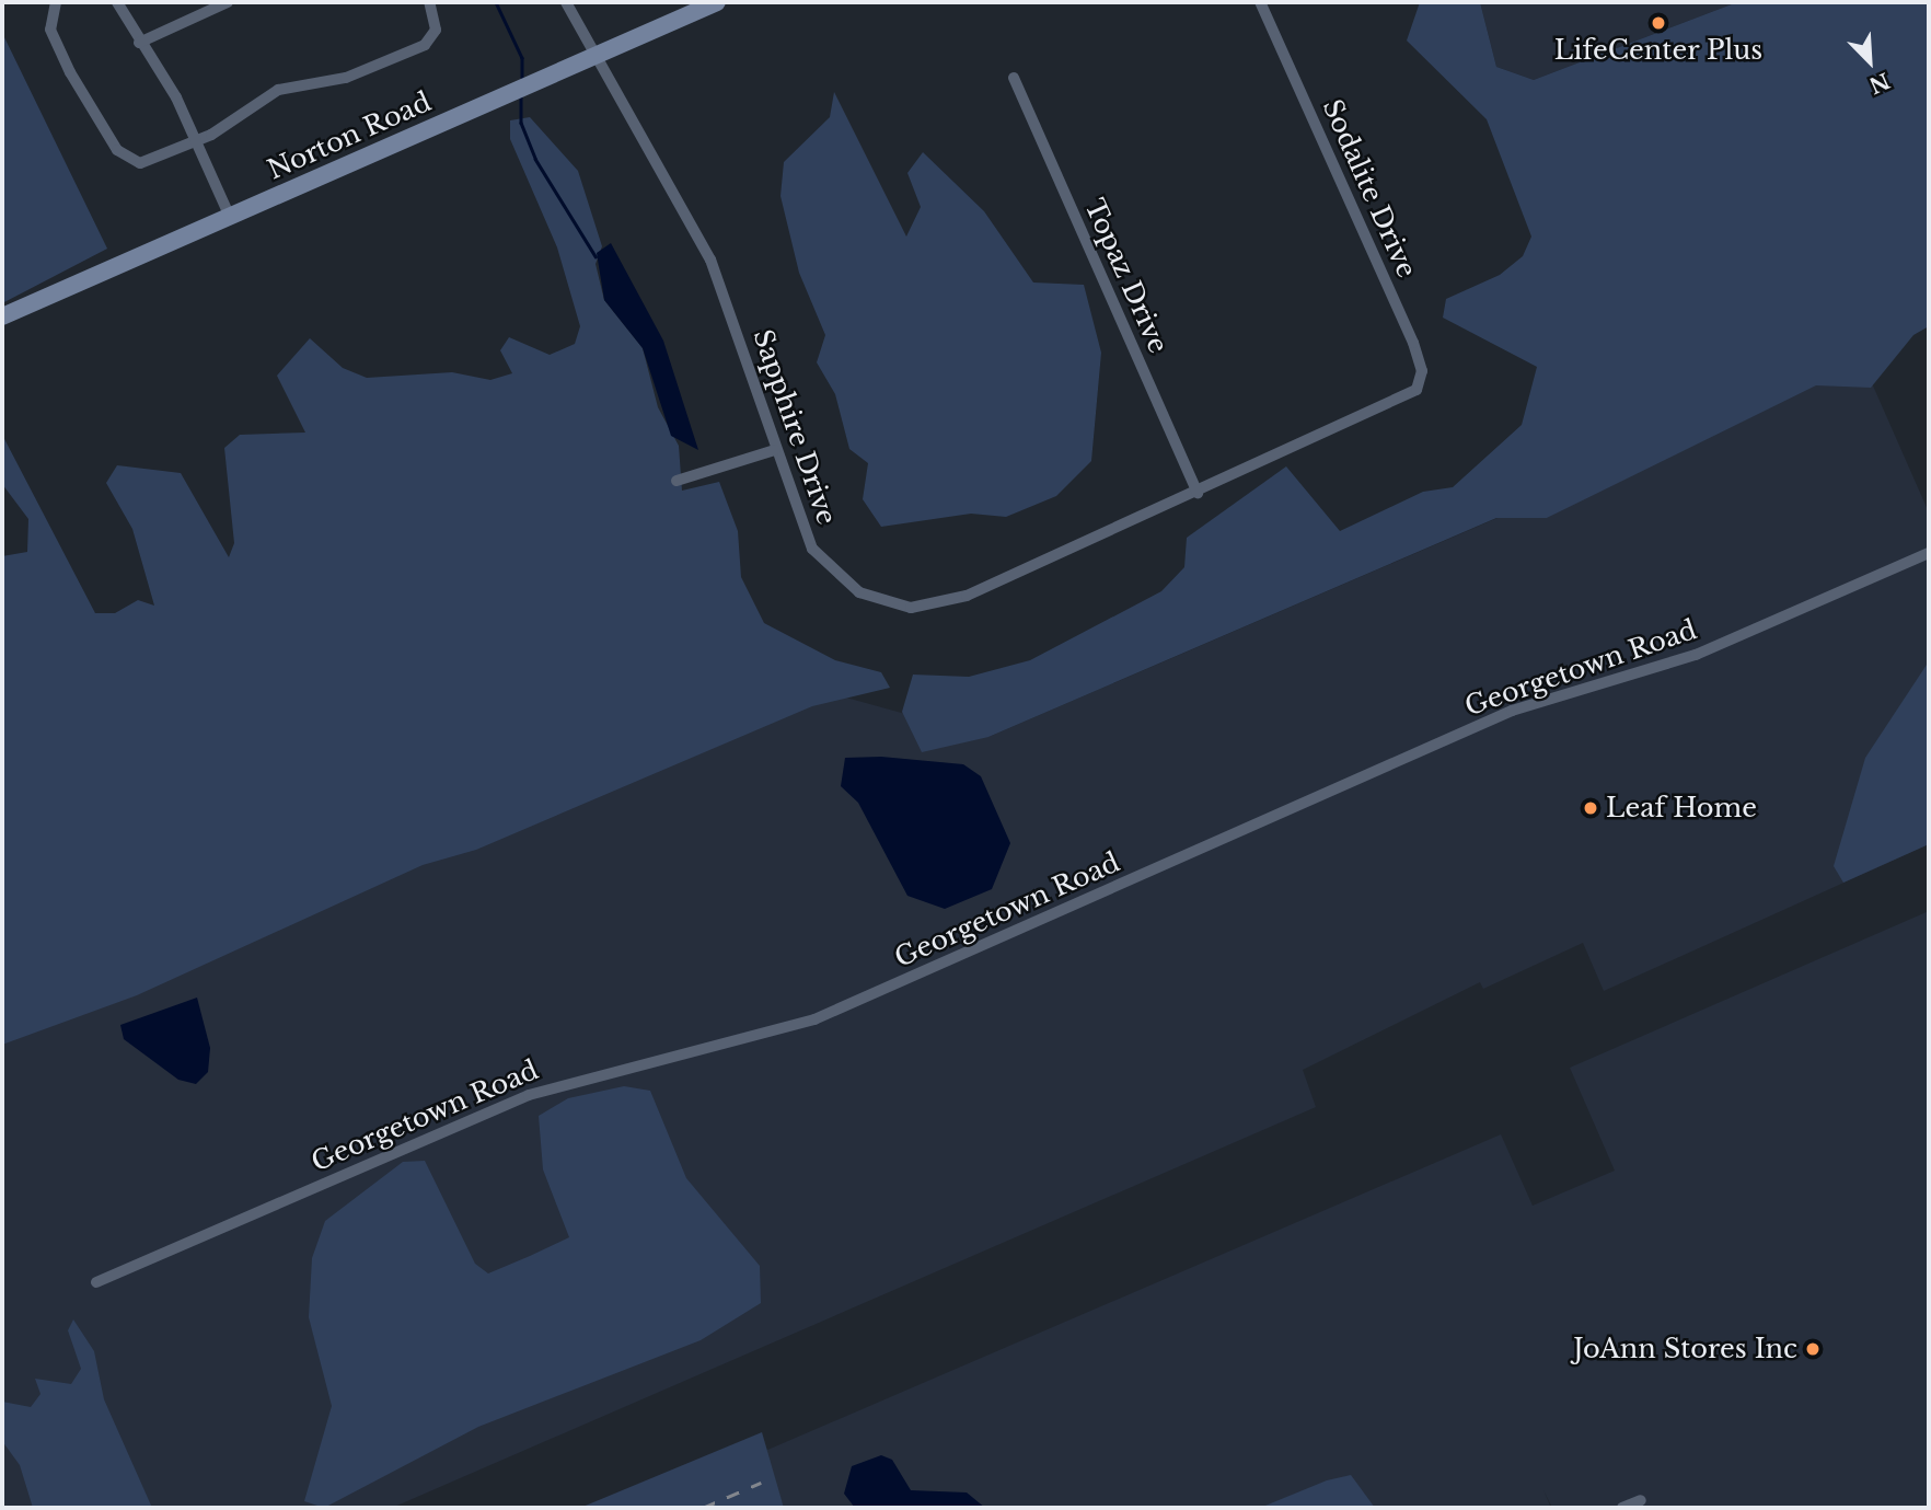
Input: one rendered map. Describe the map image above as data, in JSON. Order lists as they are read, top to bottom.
{
  "streets": {
    "street": [
      "Norton Road",
      "Sodalite Drive",
      "Topaz Drive",
      "Sapphire Drive",
      "Georgetown Road"
    ]
  },
  "crossings": [
    ["Norton Road", "Sapphire Drive"],
    ["Sodalite Drive", "Sapphire Drive"],
    ["Topaz Drive", "Sapphire Drive"]
  ],
  "places": ["LifeCenter Plus", "Leaf Home", "JoAnn Stores Inc"],
  "north": "bottom right"
}
